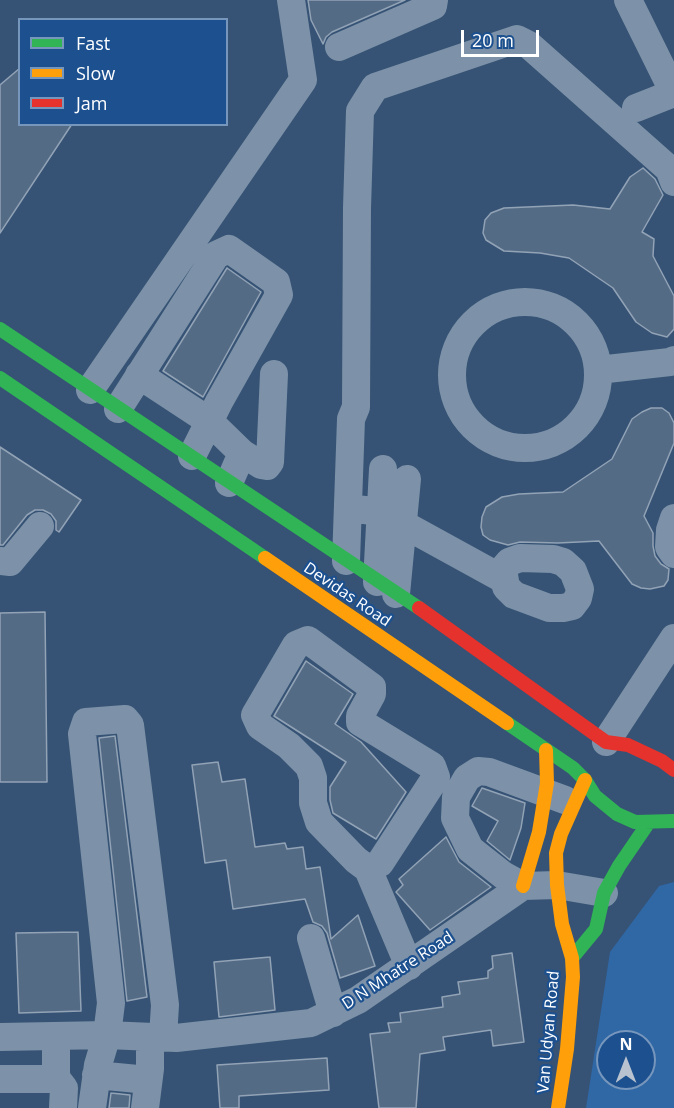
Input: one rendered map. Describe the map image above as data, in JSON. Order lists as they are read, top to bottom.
{
  "streets": {
    "main road": ["Devidas Road", "Van Udyan Road"],
    "street": ["D N Mhatre Road"]
  },
  "crossings": [
    ["Devidas Road", "Van Udyan Road"]
  ],
  "legend": ["Fast", "Slow", "Jam"],
  "scale_bar": "20 m",
  "north": "top"
}
